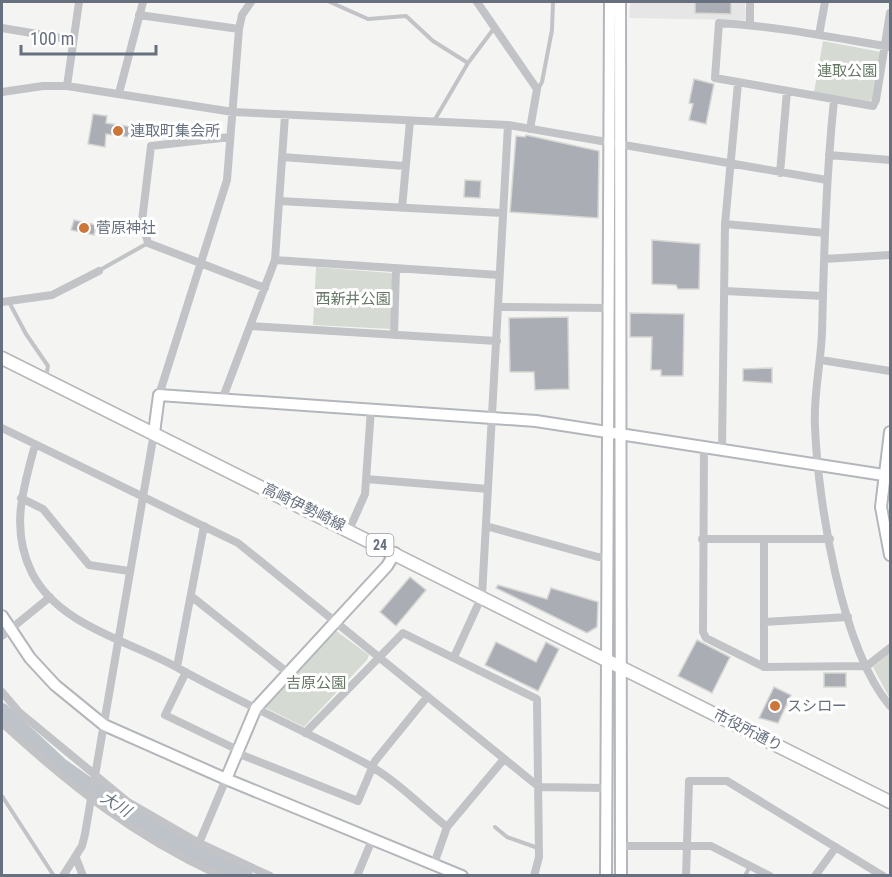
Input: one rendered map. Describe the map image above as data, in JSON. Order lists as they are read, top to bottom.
{
  "streets": {
    "main road": ["高崎伊勢崎線", "24", "市役所通り"]
  },
  "crossings": [
    ["高崎伊勢崎線", "市役所通り"]
  ],
  "water": ["大川"],
  "parks": ["連取公園", "西新井公園", "吉原公園"],
  "places": ["連取町集会所", "菅原神社", "スシロー"],
  "scale_bar": "100 m"
}
